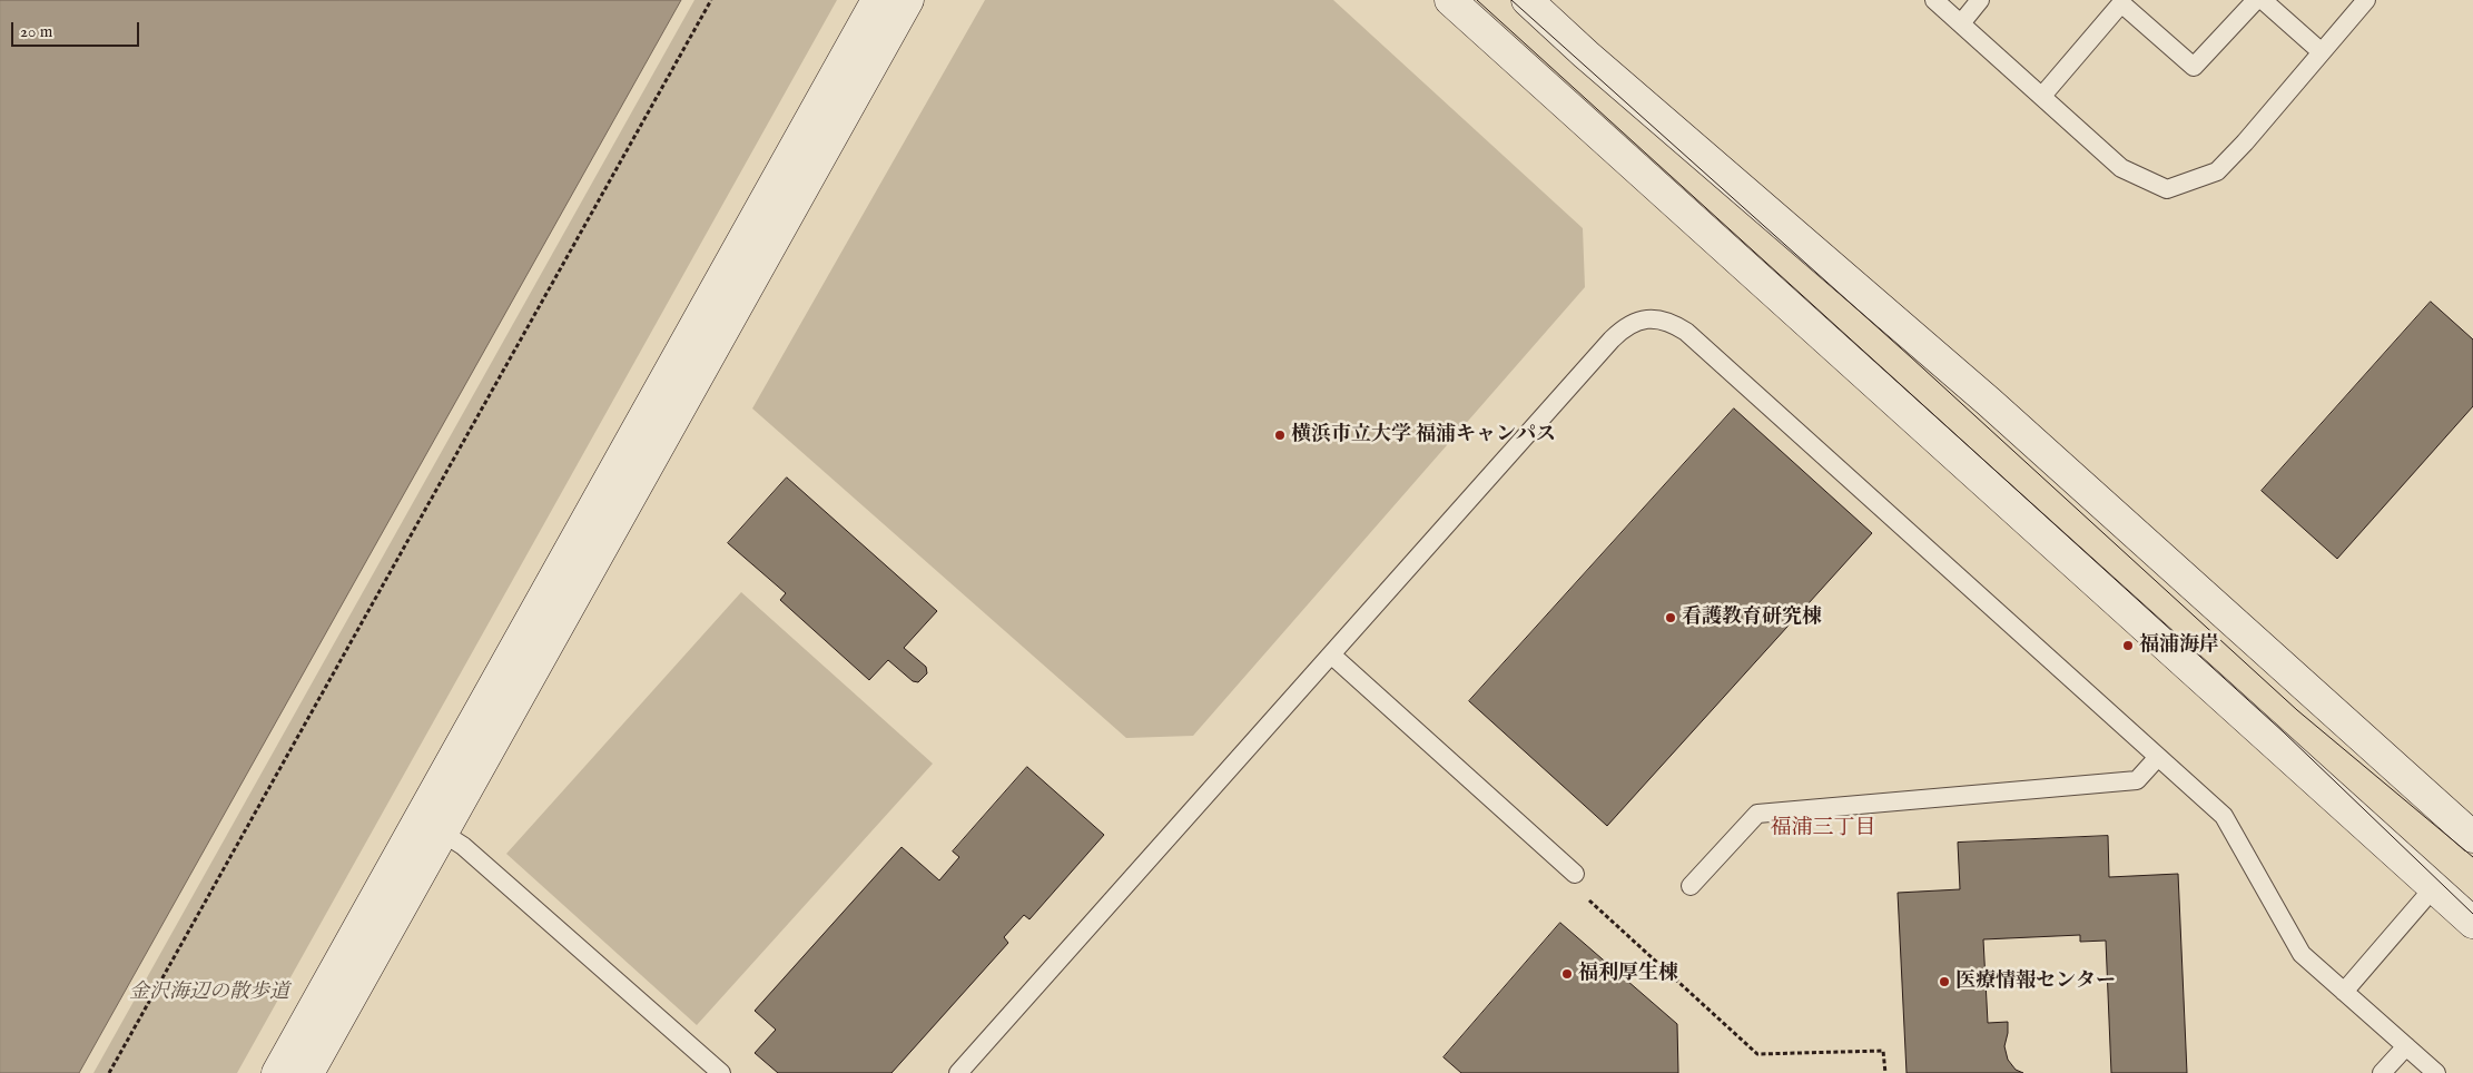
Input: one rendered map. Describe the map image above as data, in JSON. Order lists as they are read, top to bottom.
{
  "districts": ["福浦三丁目"],
  "parks": ["金沢海辺の散歩道"],
  "places": [
    "横浜市立大学 福浦キャンパス",
    "看護教育研究棟",
    "福浦海岸",
    "福利厚生棟",
    "医療情報センター"
  ],
  "scale_bar": "20 m"
}
